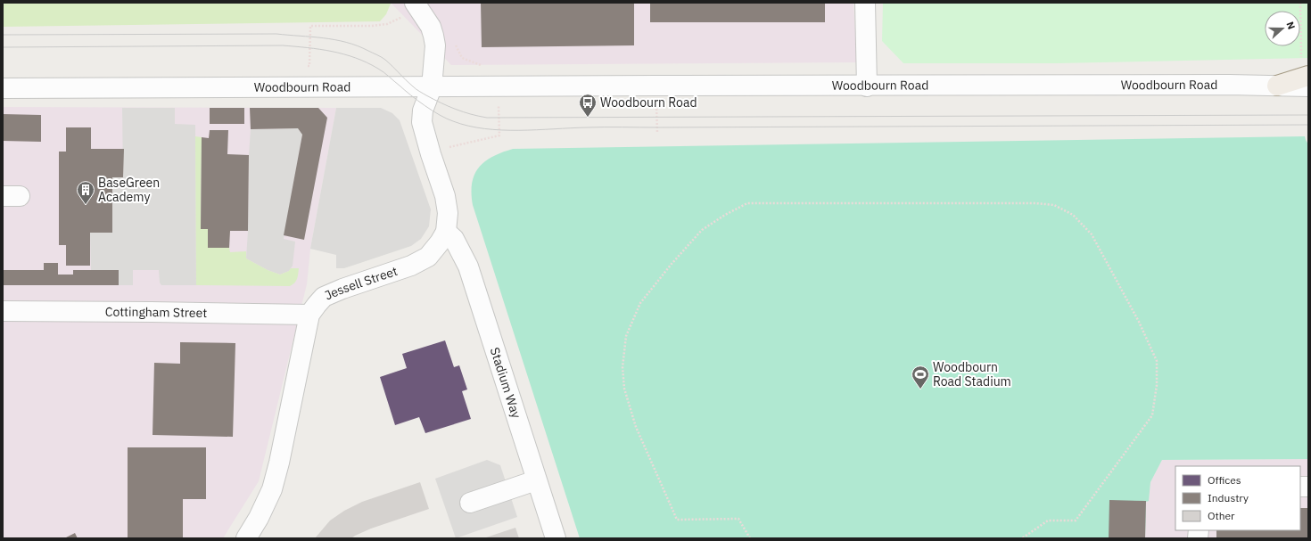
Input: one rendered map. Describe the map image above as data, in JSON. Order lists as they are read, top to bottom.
{
  "streets": {
    "street": [
      "Woodbourn Road",
      "Jessell Street",
      "Cottingham Street",
      "Stadium Way"
    ]
  },
  "crossings": [
    ["Woodbourn Road", "Jessell Street"],
    ["Jessell Street", "Cottingham Street"],
    ["Jessell Street", "Stadium Way"]
  ],
  "places": {
    "bus stop": ["Woodbourn Road"],
    "building": ["BaseGreen Academy"],
    "sports": ["Woodbourn Road Stadium"]
  },
  "legend": ["Offices", "Industry", "Other"],
  "north": "right"
}
